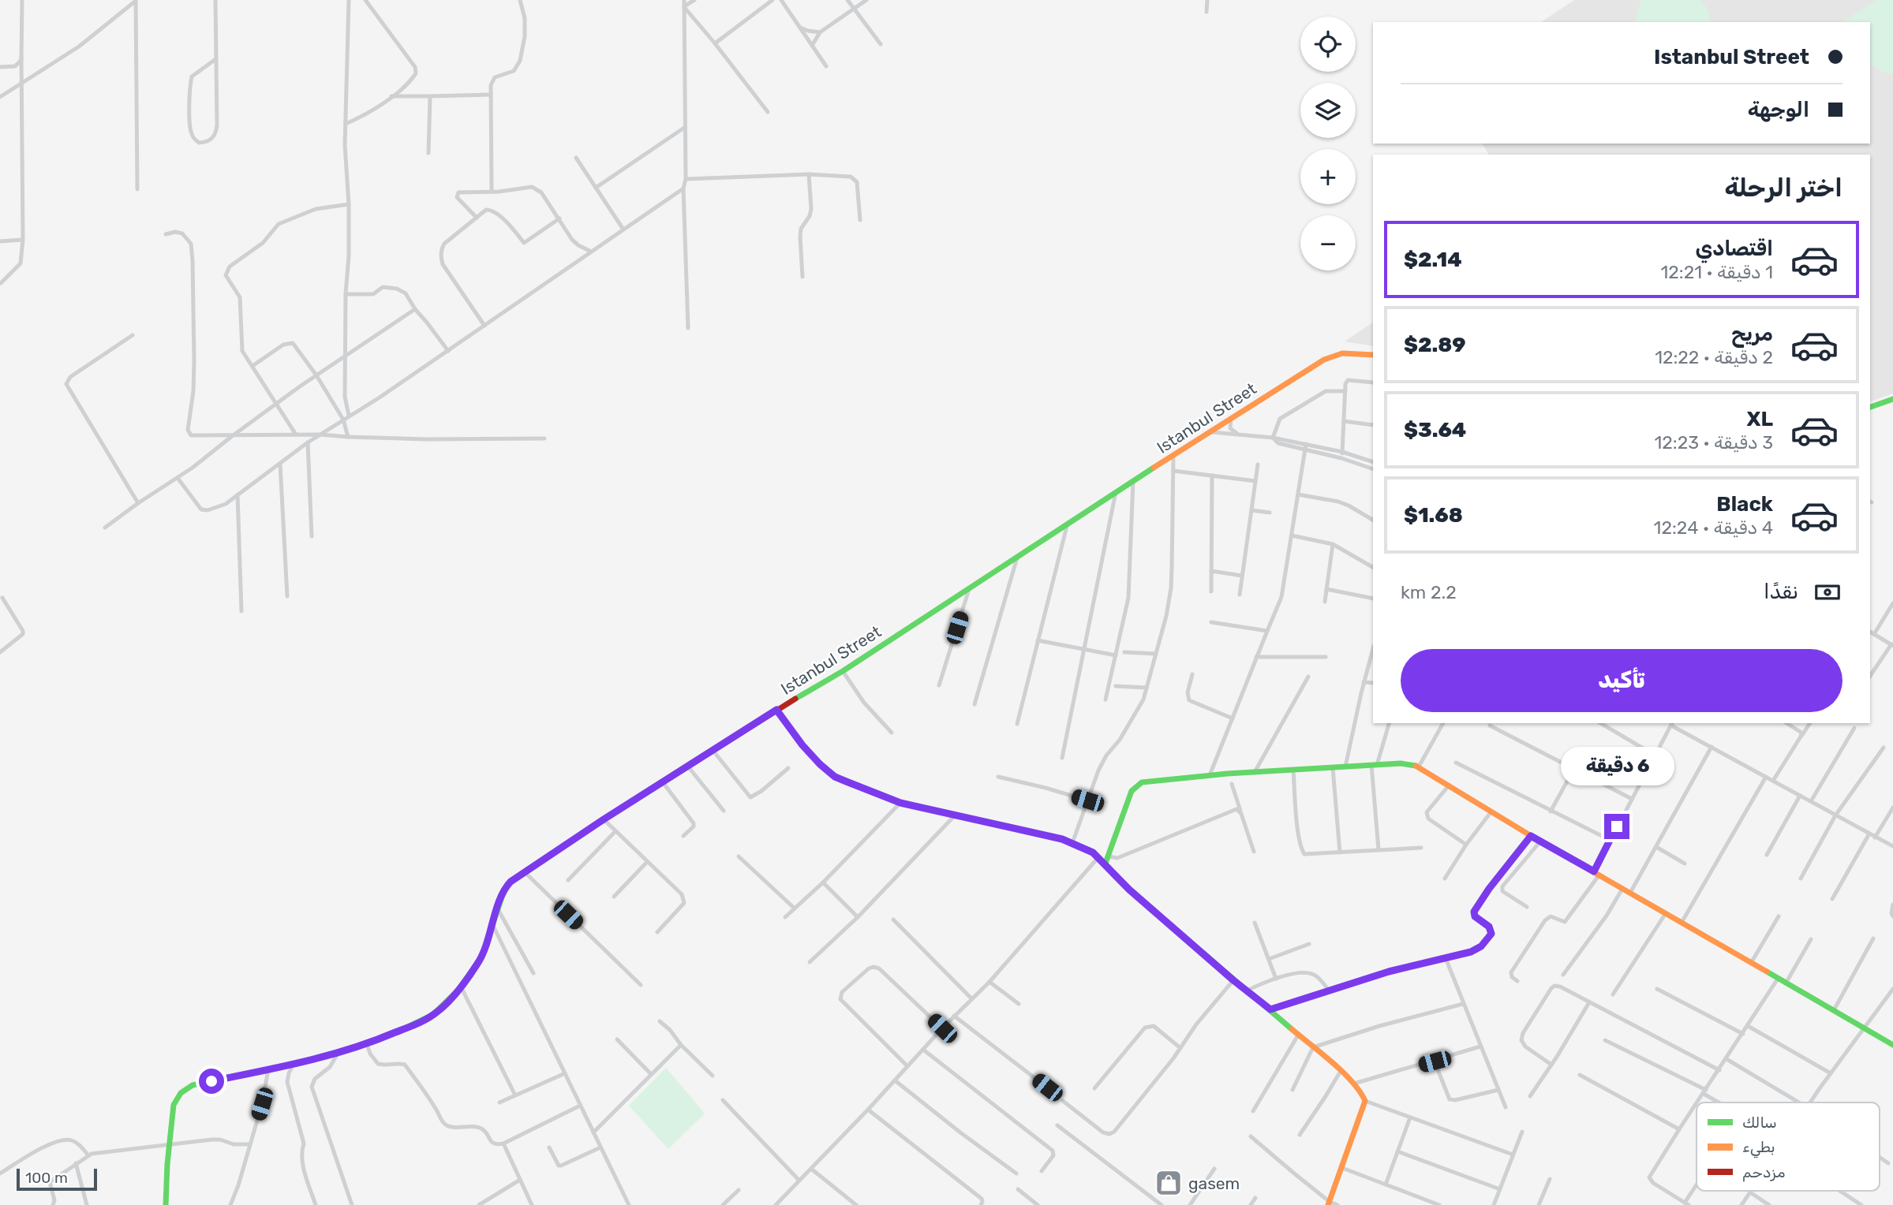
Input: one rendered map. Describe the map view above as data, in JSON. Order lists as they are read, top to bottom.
{
  "streets": {
    "street": ["Istanbul Street"]
  },
  "places": {
    "shop": ["gasem"]
  },
  "legend": ["سالك", "بطيء", "مزدحم"],
  "scale_bar": "100 m",
  "page": {
    "map_buttons": ["+", "−"],
    "banner": ["Istanbul Street", "الوجهة"],
    "heading": "اختر الرحلة",
    "list": [
      {
        "name": "اقتصادي",
        "note": "1 دقيقة · 12:21",
        "value": "$2.14"
      },
      {
        "name": "مريح",
        "note": "2 دقيقة · 12:22",
        "value": "$2.89"
      },
      {
        "name": "XL",
        "note": "3 دقيقة · 12:23",
        "value": "$3.64"
      },
      {
        "name": "Black",
        "note": "4 دقيقة · 12:24",
        "value": "$1.68"
      }
    ],
    "pay": ["نقدًا", "2.2 km"],
    "buttons": "تأكيد",
    "bubble": "6 دقيقة",
    "scale": "100 m"
  }
}
